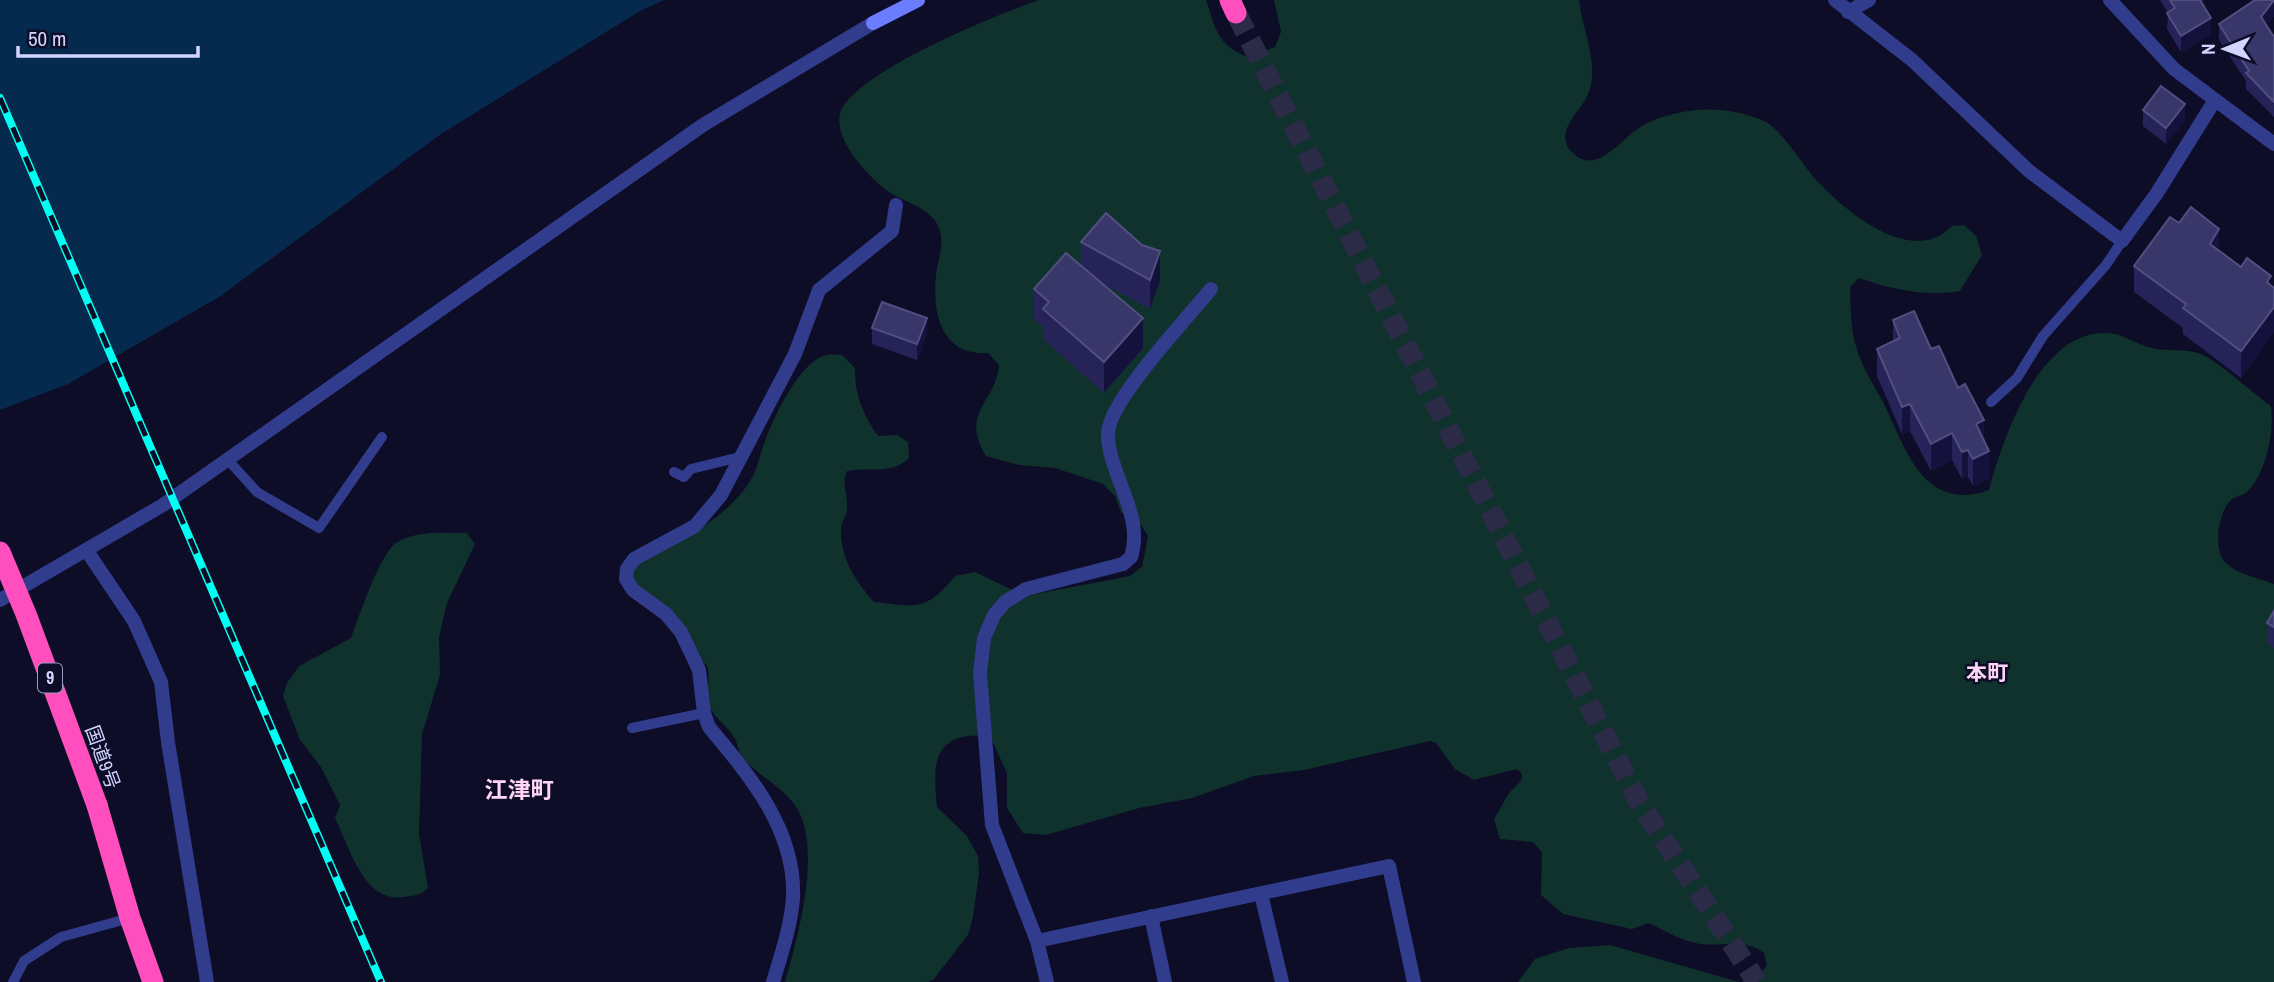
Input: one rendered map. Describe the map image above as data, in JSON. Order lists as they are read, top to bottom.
{
  "streets": {
    "highway": ["9", "国道9号"]
  },
  "districts": ["本町", "江津町"],
  "scale_bar": "50 m",
  "north": "left"
}
